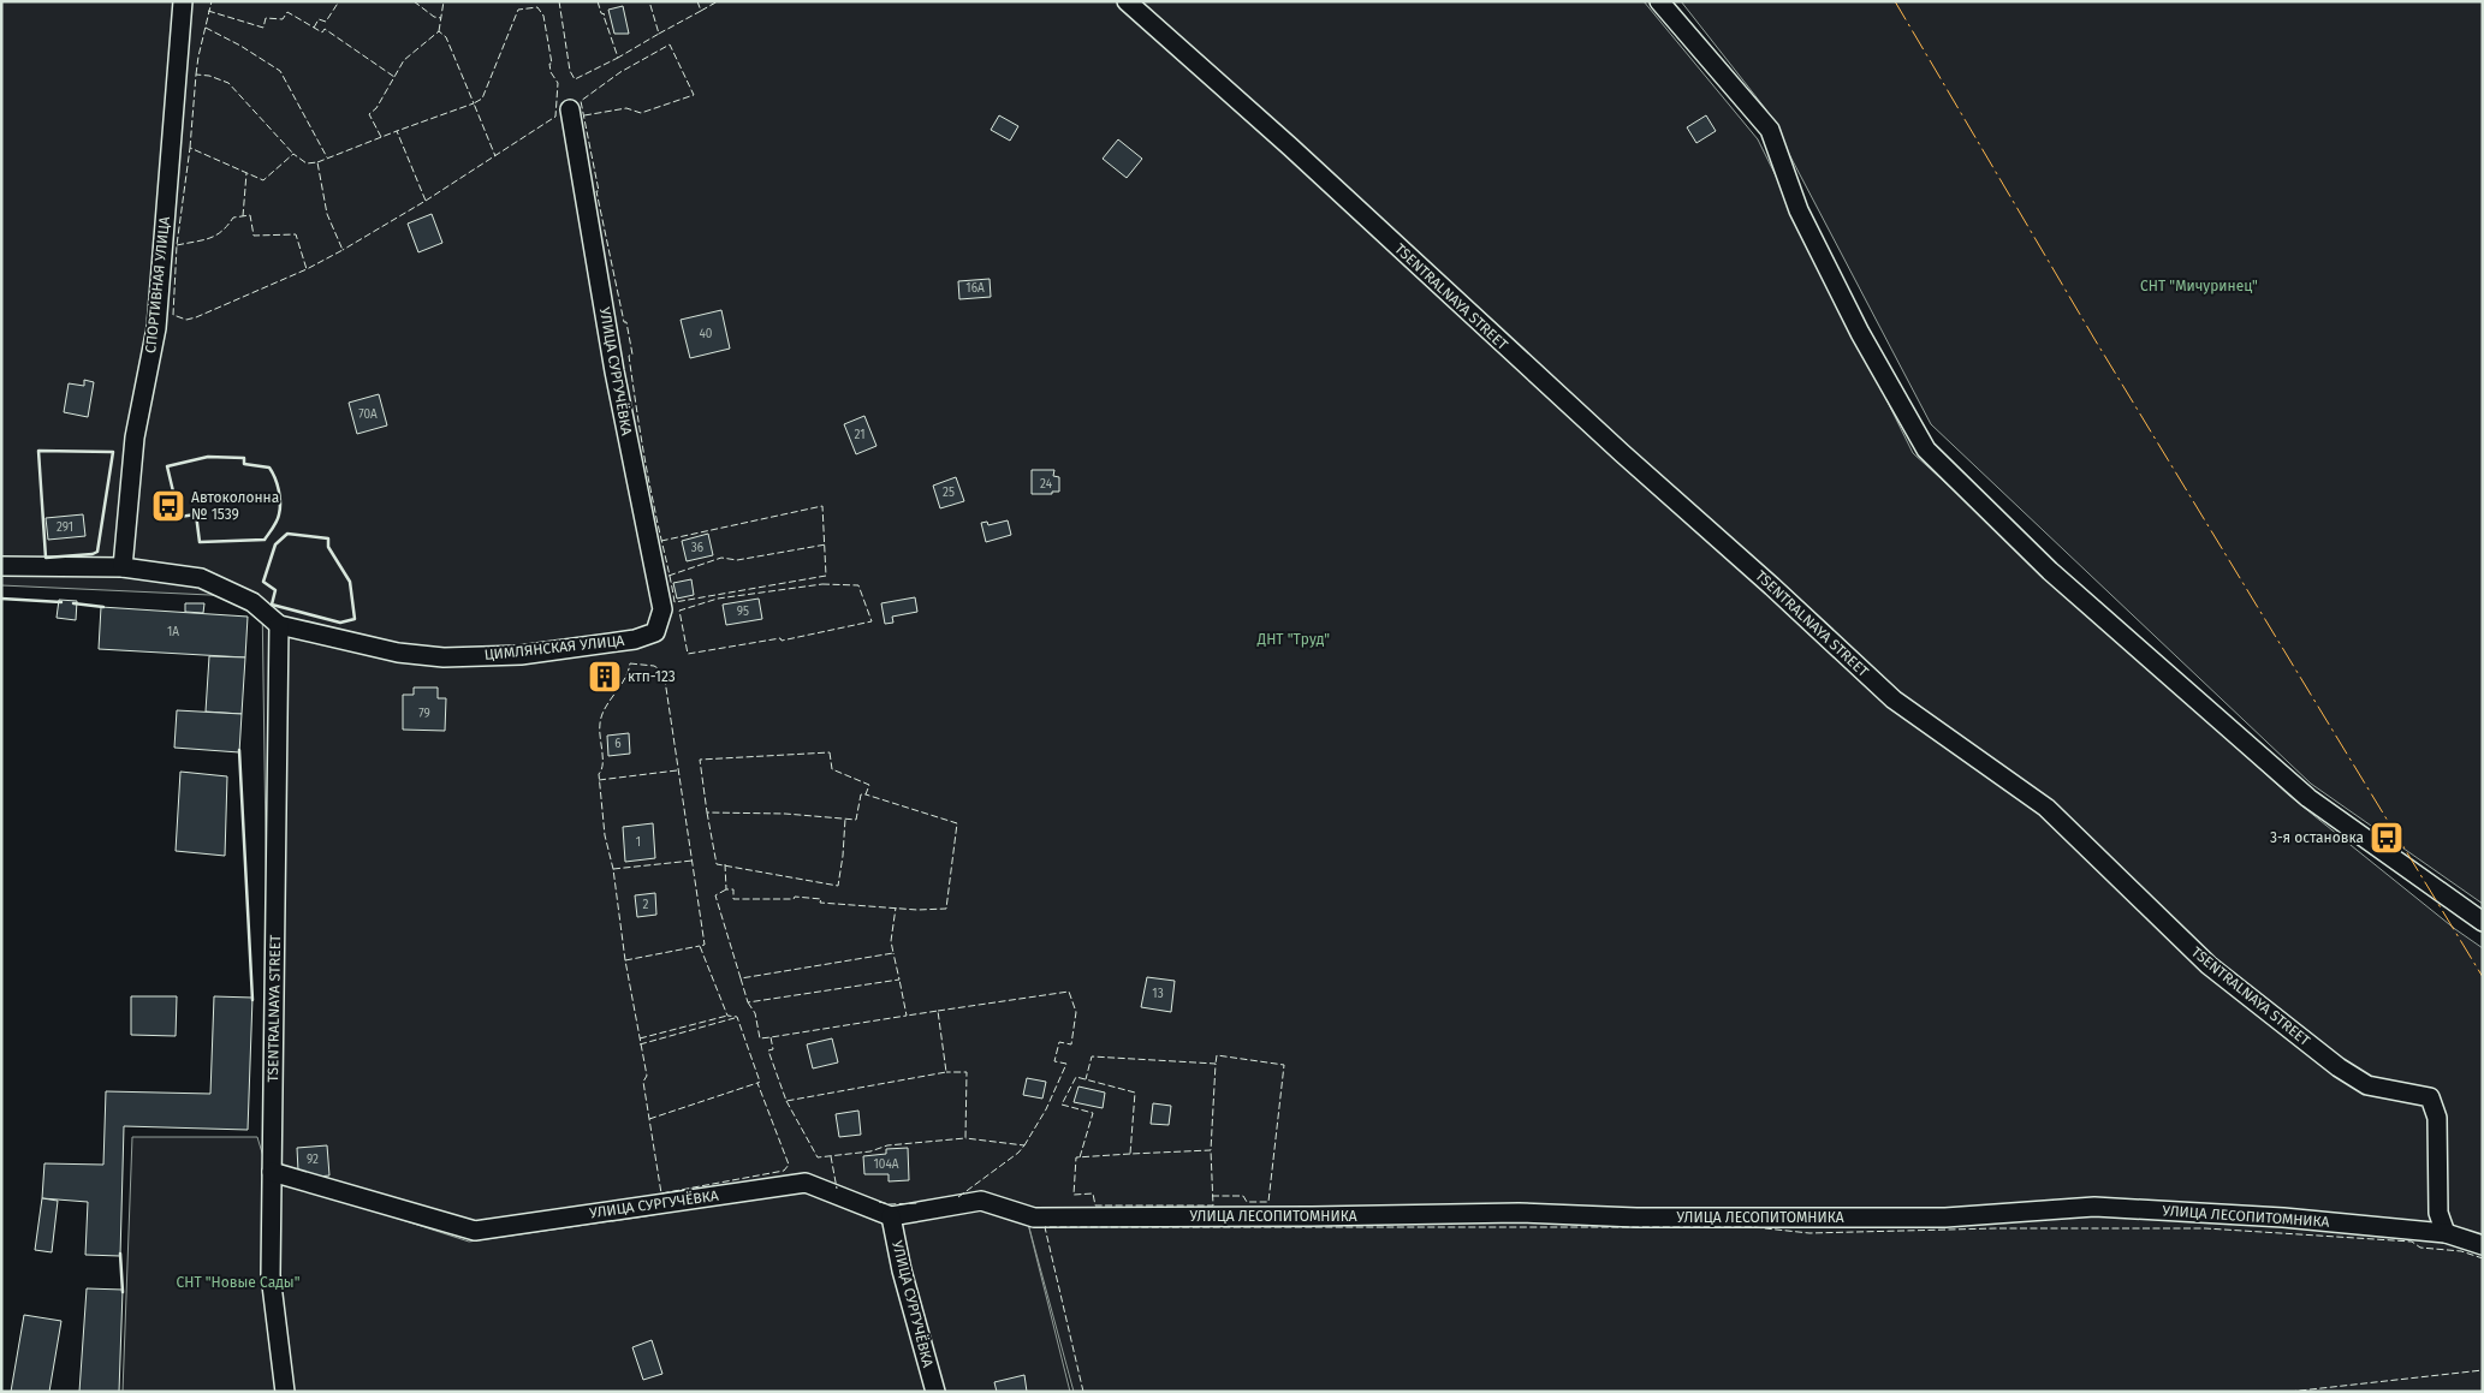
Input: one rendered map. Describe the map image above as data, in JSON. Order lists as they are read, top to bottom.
{
  "streets": {
    "street": [
      "СПОРТИВНАЯ УЛИЦА",
      "TSENTRALNAYA STREET",
      "УЛИЦА СУРГУЧЁВКА",
      "ЦИМЛЯНСКАЯ УЛИЦА",
      "УЛИЦА ЛЕСОПИТОМНИКА"
    ]
  },
  "crossings": [
    ["СПОРТИВНАЯ УЛИЦА", "ЦИМЛЯНСКАЯ УЛИЦА"],
    ["TSENTRALNAYA STREET", "УЛИЦА СУРГУЧЁВКА"],
    ["TSENTRALNAYA STREET", "ЦИМЛЯНСКАЯ УЛИЦА"],
    ["TSENTRALNAYA STREET", "УЛИЦА ЛЕСОПИТОМНИКА"],
    ["УЛИЦА СУРГУЧЁВКА", "ЦИМЛЯНСКАЯ УЛИЦА"],
    ["УЛИЦА СУРГУЧЁВКА", "УЛИЦА ЛЕСОПИТОМНИКА"]
  ],
  "parks": ["СНТ \"Мичуринец\"", "ДНТ \"Труд\"", "СНТ \"Новые Сады\""],
  "places": {
    "bus stop": ["Автоколонна № 1539", "3-я остановка"],
    "building": ["ктп-123"]
  },
  "house_numbers": [
    "16А",
    "40",
    "70А",
    "21",
    "24",
    "25",
    "291",
    "36",
    "95",
    "1А",
    "79",
    "6",
    "1",
    "2",
    "13",
    "92",
    "104А"
  ]
}
